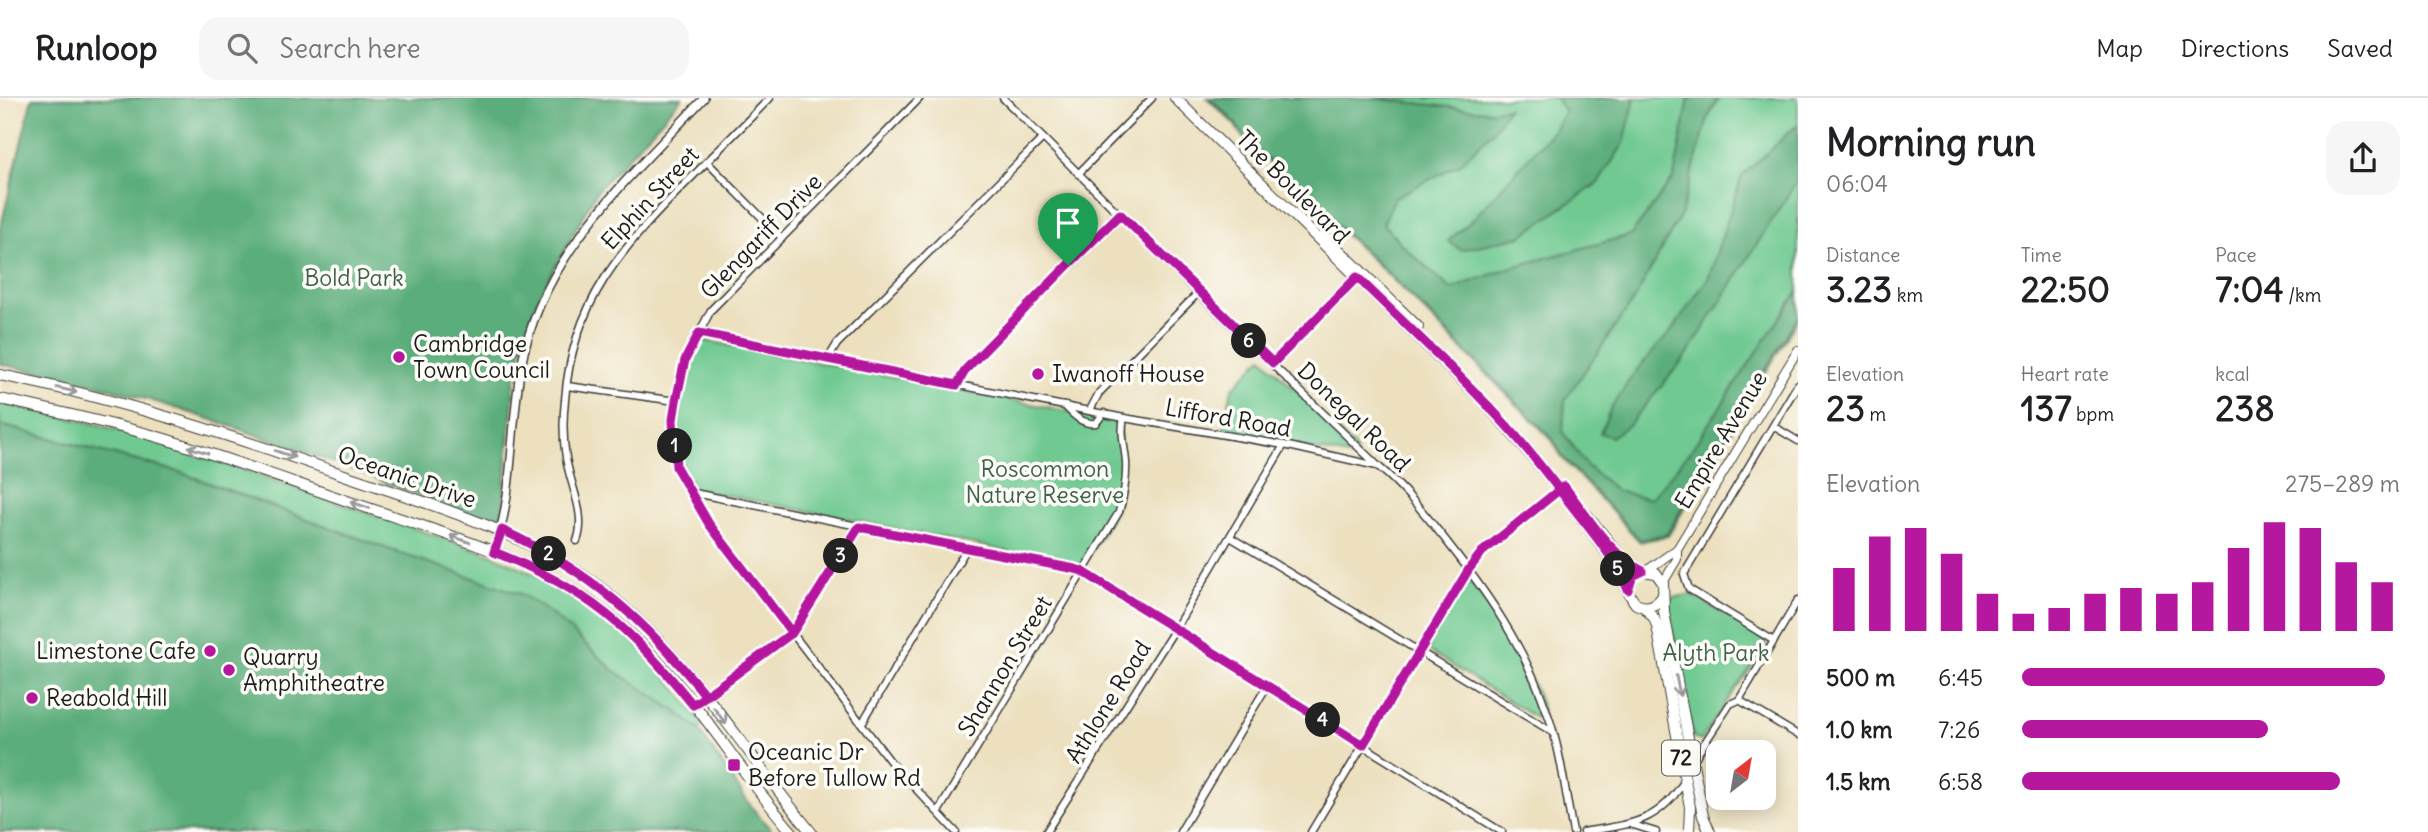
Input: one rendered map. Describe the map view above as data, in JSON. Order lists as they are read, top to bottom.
{
  "streets": {
    "main road": [
      "The Boulevard",
      "Empire Avenue",
      "Oceanic Drive",
      "72"
    ],
    "street": [
      "Elphin Street",
      "Glengariff Drive",
      "Donegal Road",
      "Lifford Road",
      "Shannon Street",
      "Athlone Road"
    ]
  },
  "crossings": [
    ["The Boulevard", "Empire Avenue"],
    ["The Boulevard", "72"],
    ["Glengariff Drive", "Lifford Road"],
    ["Glengariff Drive", "Shannon Street"],
    ["Donegal Road", "Lifford Road"],
    ["Lifford Road", "Shannon Street"],
    ["Lifford Road", "Athlone Road"],
    ["Empire Avenue", "72"]
  ],
  "parks": ["Bold Park", "Roscommon Nature Reserve", "Alyth Park"],
  "places": {
    "other": [
      "Cambridge Town Council",
      "Iwanoff House",
      "Limestone Cafe",
      "Quarry Amphitheatre",
      "Reabold Hill"
    ],
    "transit": ["Oceanic Dr Before Tullow Rd"]
  },
  "north": "top right",
  "page": {
    "header": "Runloop",
    "search": "Search here",
    "nav": ["Map", "Directions", "Saved"],
    "heading": ["Morning run", "06:04"],
    "stats": [
      ["Distance", "3.23 km"],
      ["Time", "22:50"],
      ["Pace", "7:04 /km"],
      ["Elevation", "23 m"],
      ["Heart rate", "137 bpm"],
      ["kcal", "238"]
    ],
    "pins": [
      "6",
      "1",
      "2",
      "3",
      "5",
      "4"
    ],
    "chart": ["Elevation", "275–289 m"],
    "list": [
      {
        "name": "500 m",
        "note": "6:45"
      },
      {
        "name": "1.0 km",
        "note": "7:26"
      },
      {
        "name": "1.5 km",
        "note": "6:58"
      }
    ]
  }
}
